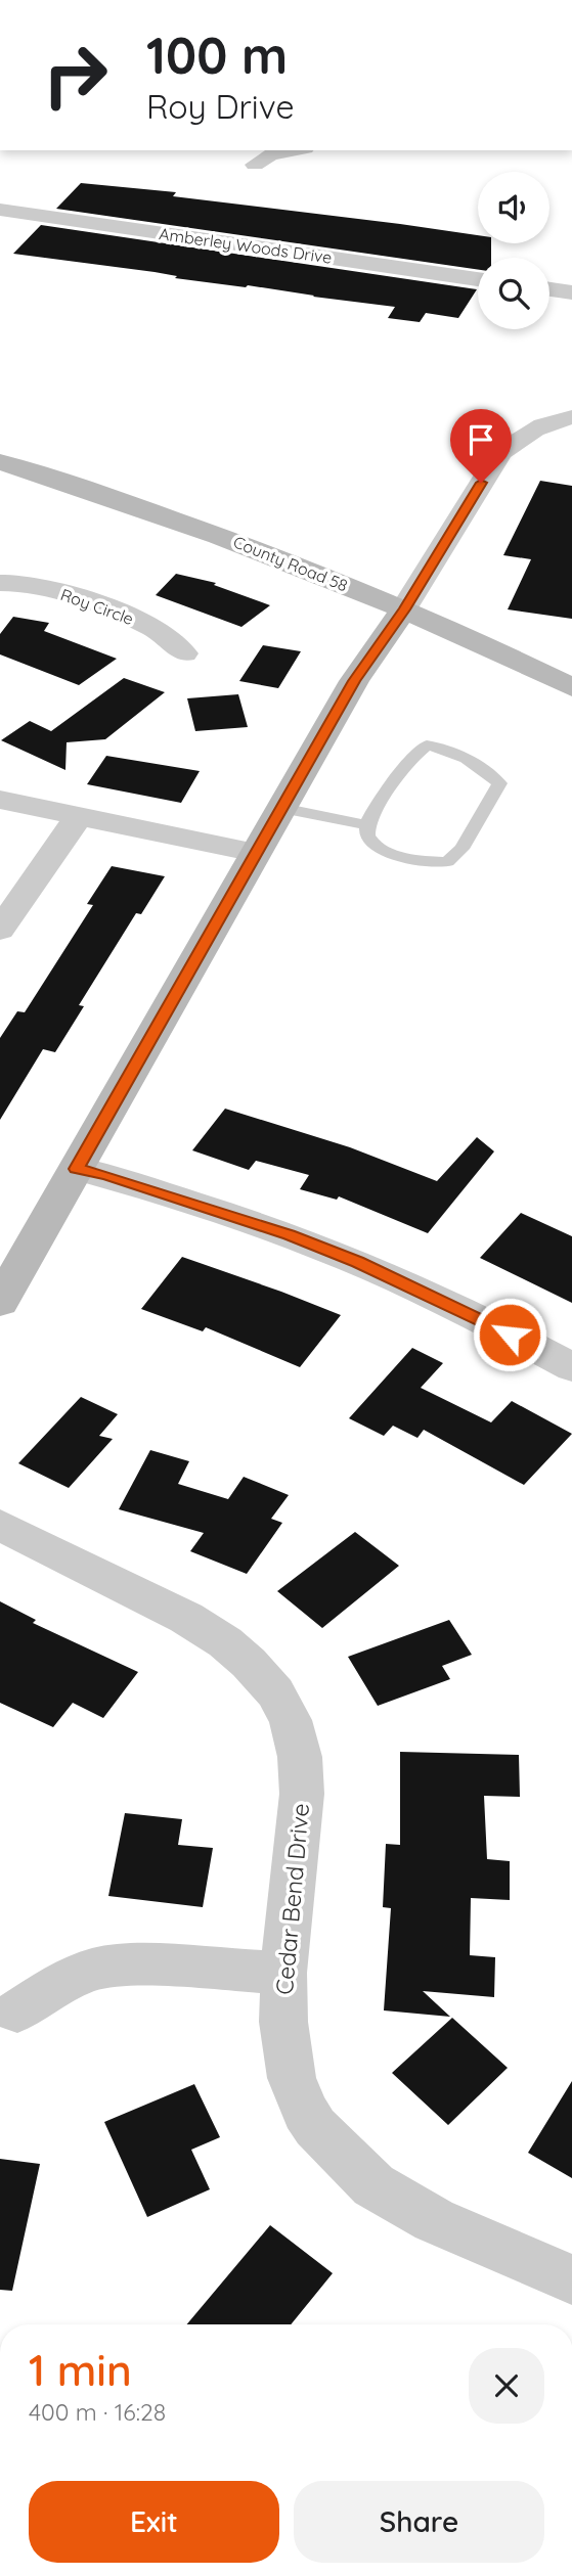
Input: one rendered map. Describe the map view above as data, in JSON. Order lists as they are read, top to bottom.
{
  "streets": {
    "street": [
      "Amberley Woods Drive",
      "County Road 58",
      "Roy Circle",
      "Cedar Bend Drive"
    ]
  },
  "page": {
    "turn": ["100 m", "Roy Drive"],
    "heading": ["1 min", "400 m · 16:28"],
    "buttons": ["Exit", "Share"]
  }
}
